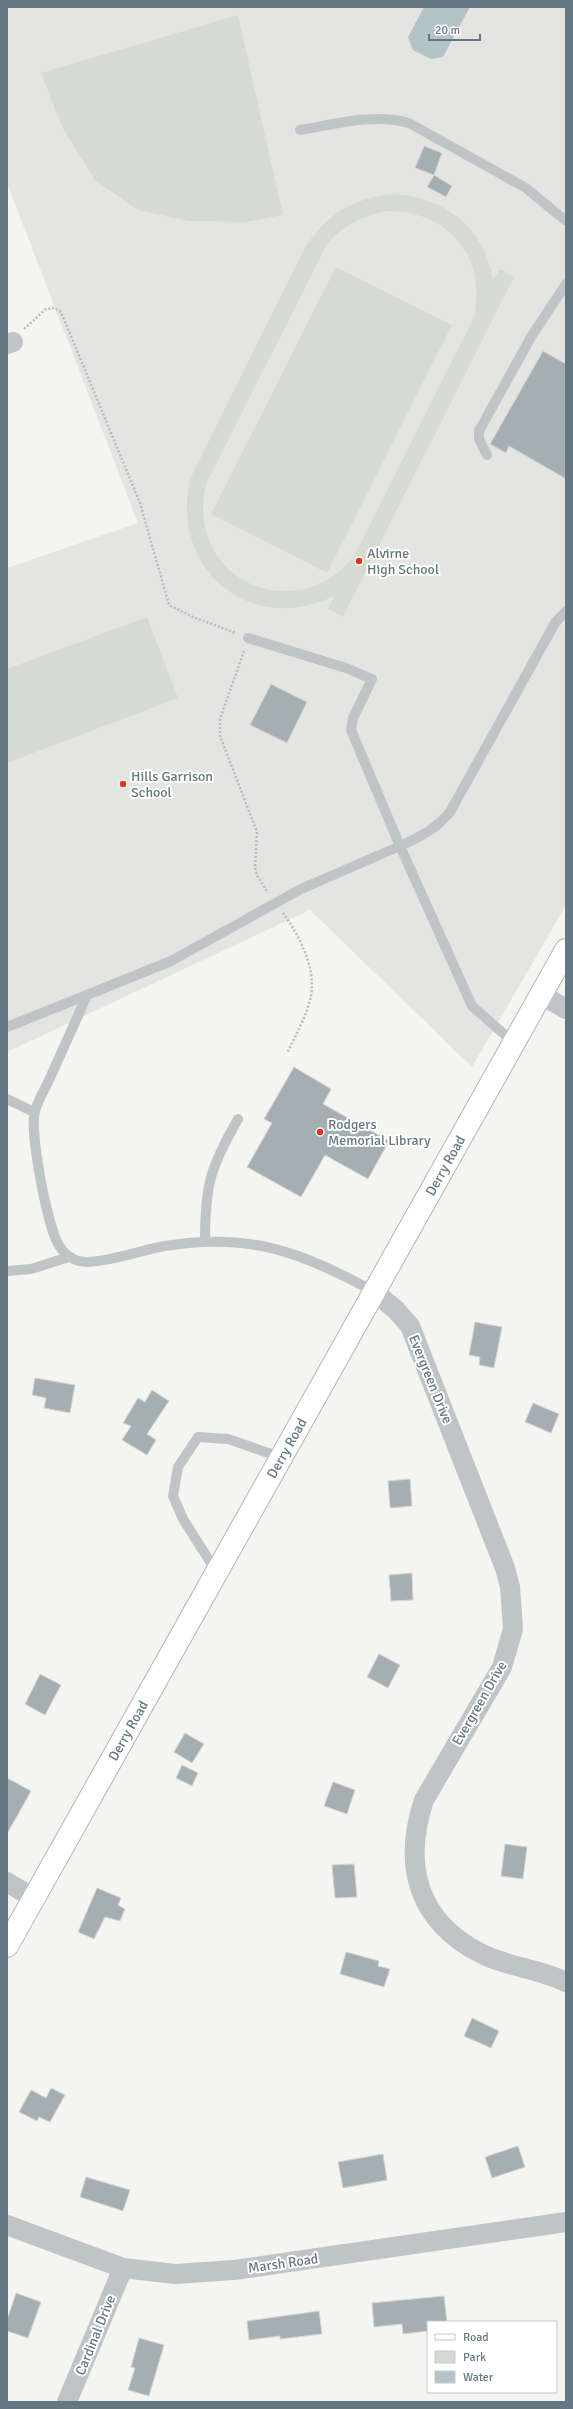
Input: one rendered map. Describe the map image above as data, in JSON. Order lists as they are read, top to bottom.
{
  "streets": {
    "main road": ["Derry Road"],
    "street": ["Evergreen Drive", "Marsh Road", "Cardinal Drive"]
  },
  "crossings": [
    ["Derry Road", "Evergreen Drive"],
    ["Marsh Road", "Cardinal Drive"]
  ],
  "places": ["Alvirne High School", "Hills Garrison School", "Rodgers Memorial Library"],
  "legend": ["Road", "Park", "Water"],
  "scale_bar": "20 m"
}
